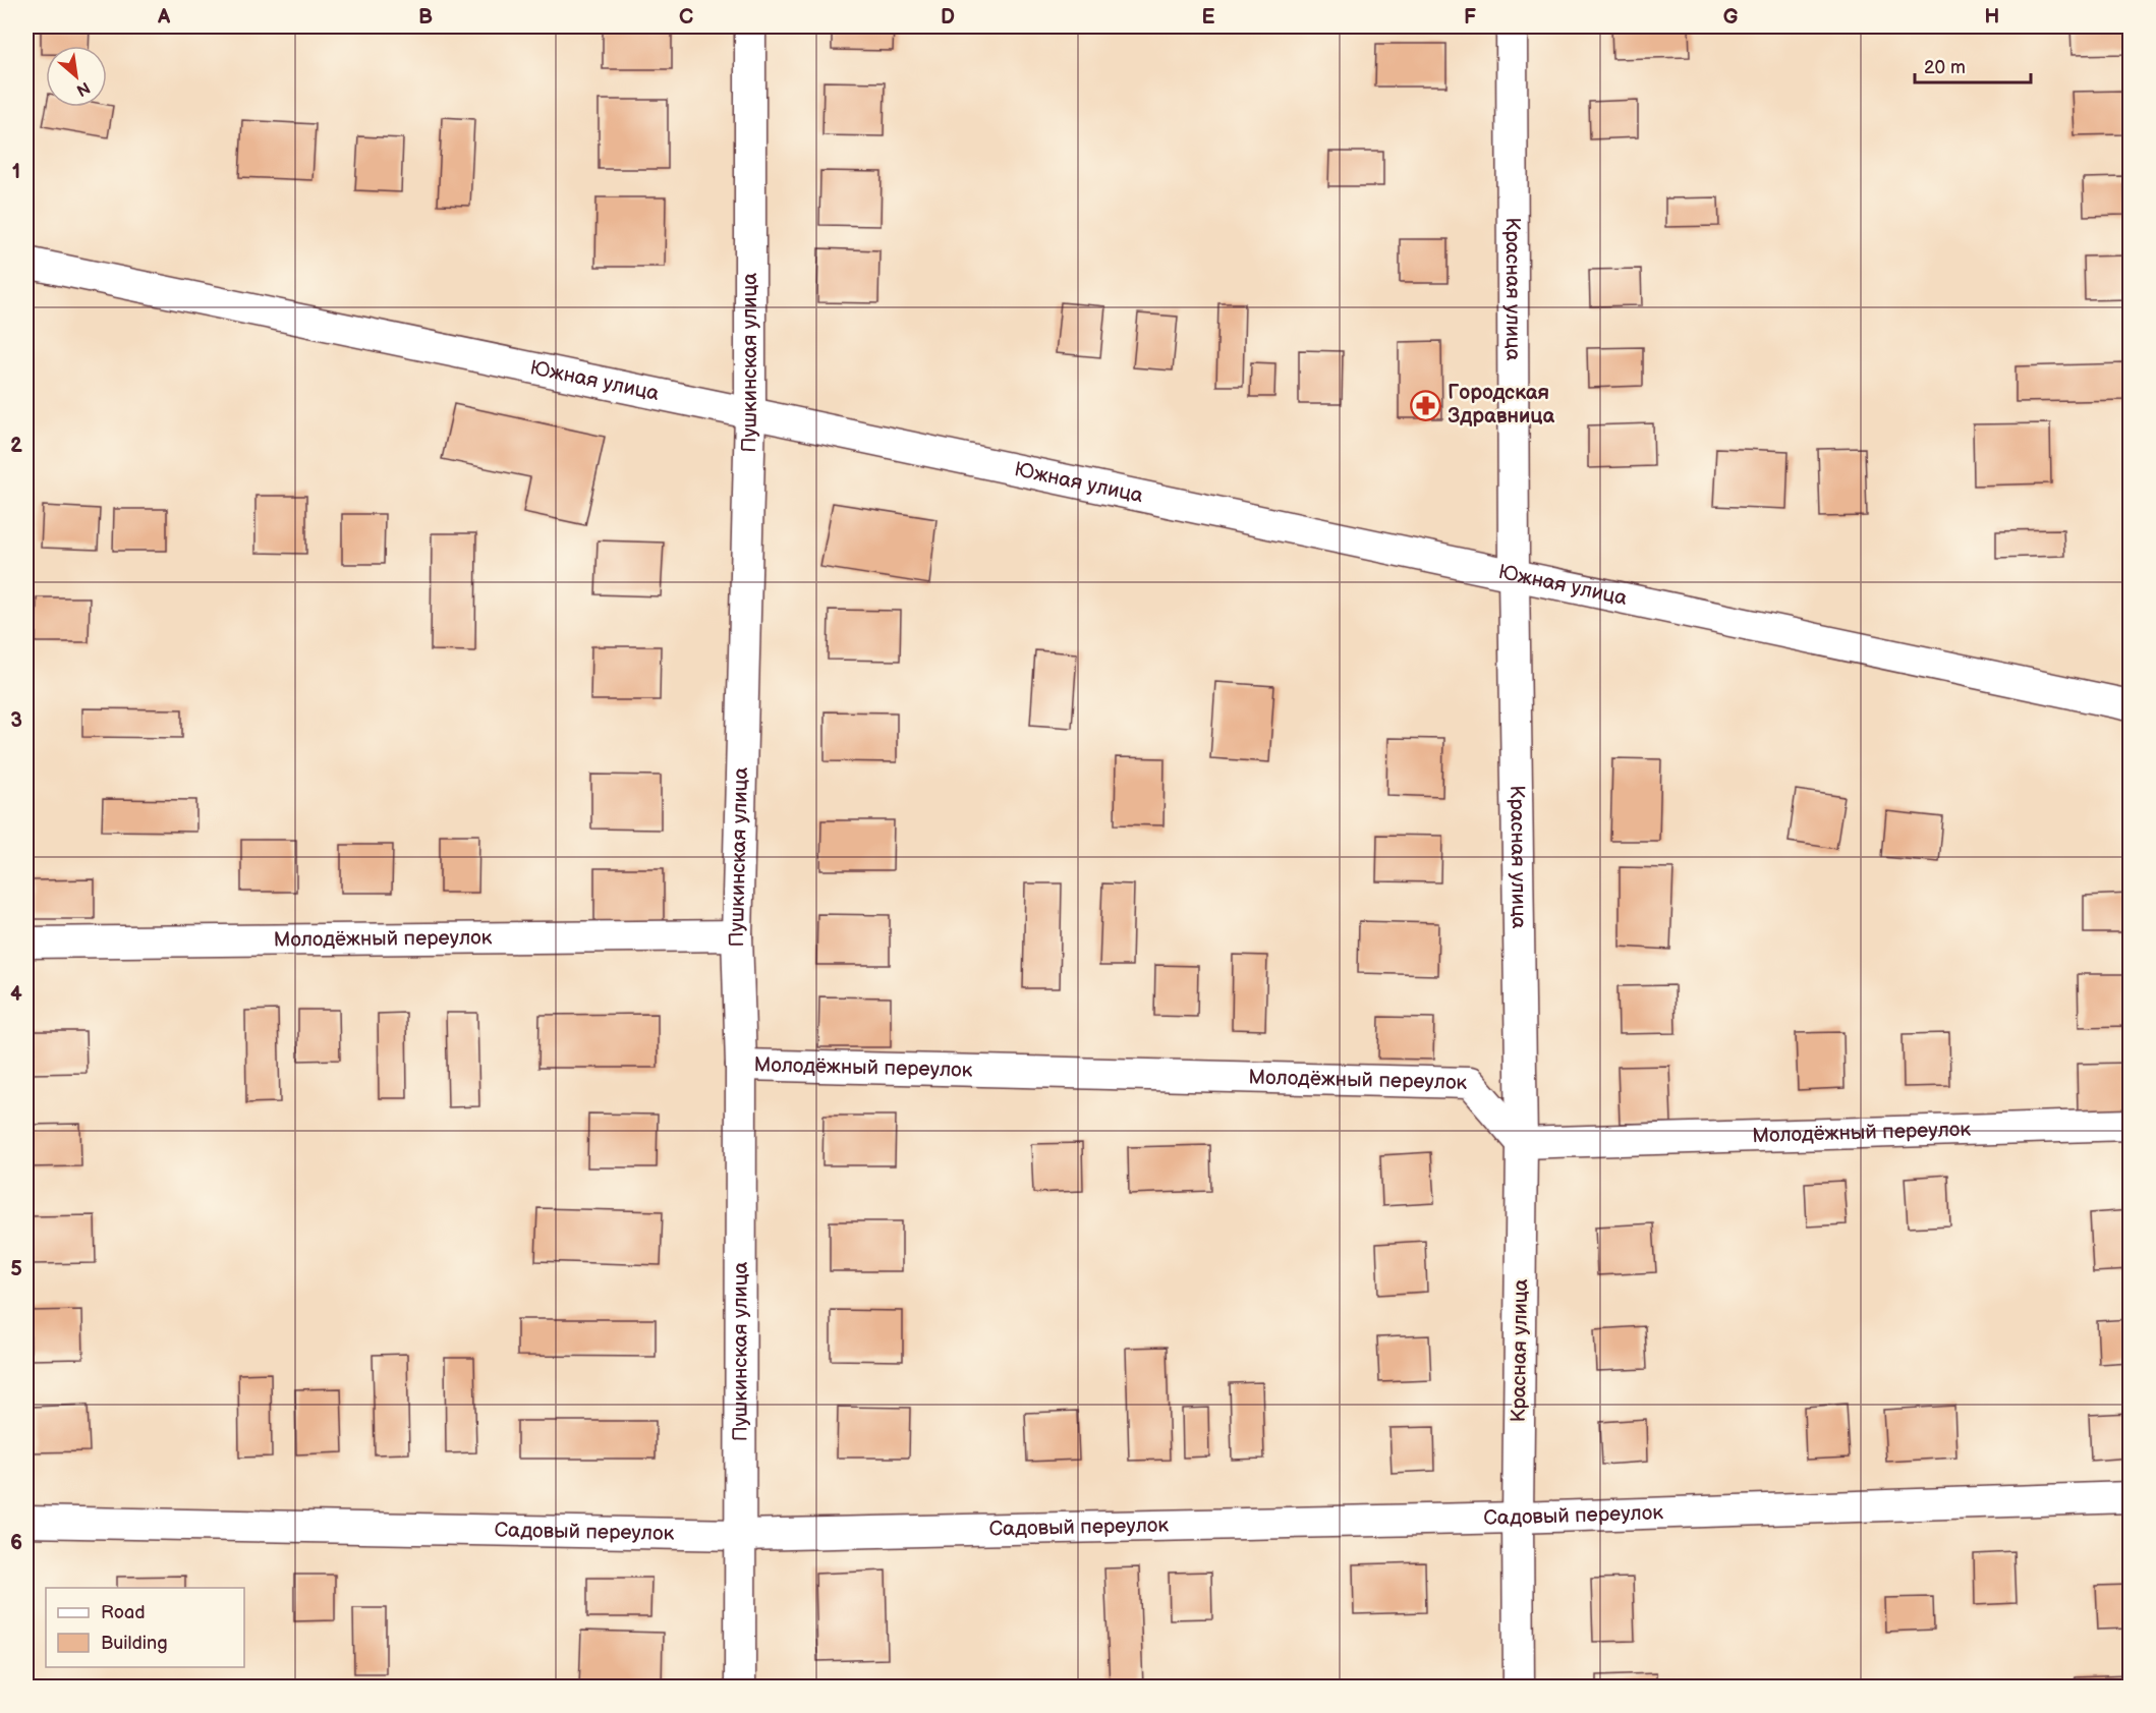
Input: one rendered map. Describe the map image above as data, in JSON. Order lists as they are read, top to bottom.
{
  "streets": {
    "street": [
      "Красная улица",
      "Пушкинская улица",
      "Южная улица",
      "Молодёжный переулок",
      "Садовый переулок"
    ]
  },
  "crossings": [
    ["Красная улица", "Южная улица"],
    ["Красная улица", "Молодёжный переулок"],
    ["Красная улица", "Садовый переулок"],
    ["Пушкинская улица", "Южная улица"],
    ["Пушкинская улица", "Молодёжный переулок"],
    ["Пушкинская улица", "Садовый переулок"]
  ],
  "places": {
    "pharmacy": ["Городская Здравница"]
  },
  "legend": ["Road", "Building"],
  "scale_bar": "20 m",
  "north": "bottom right",
  "grid": {
    "columns": [
      "A",
      "B",
      "C",
      "D",
      "E",
      "F",
      "G",
      "H"
    ],
    "rows": [
      "1",
      "2",
      "3",
      "4",
      "5",
      "6"
    ]
  }
}
